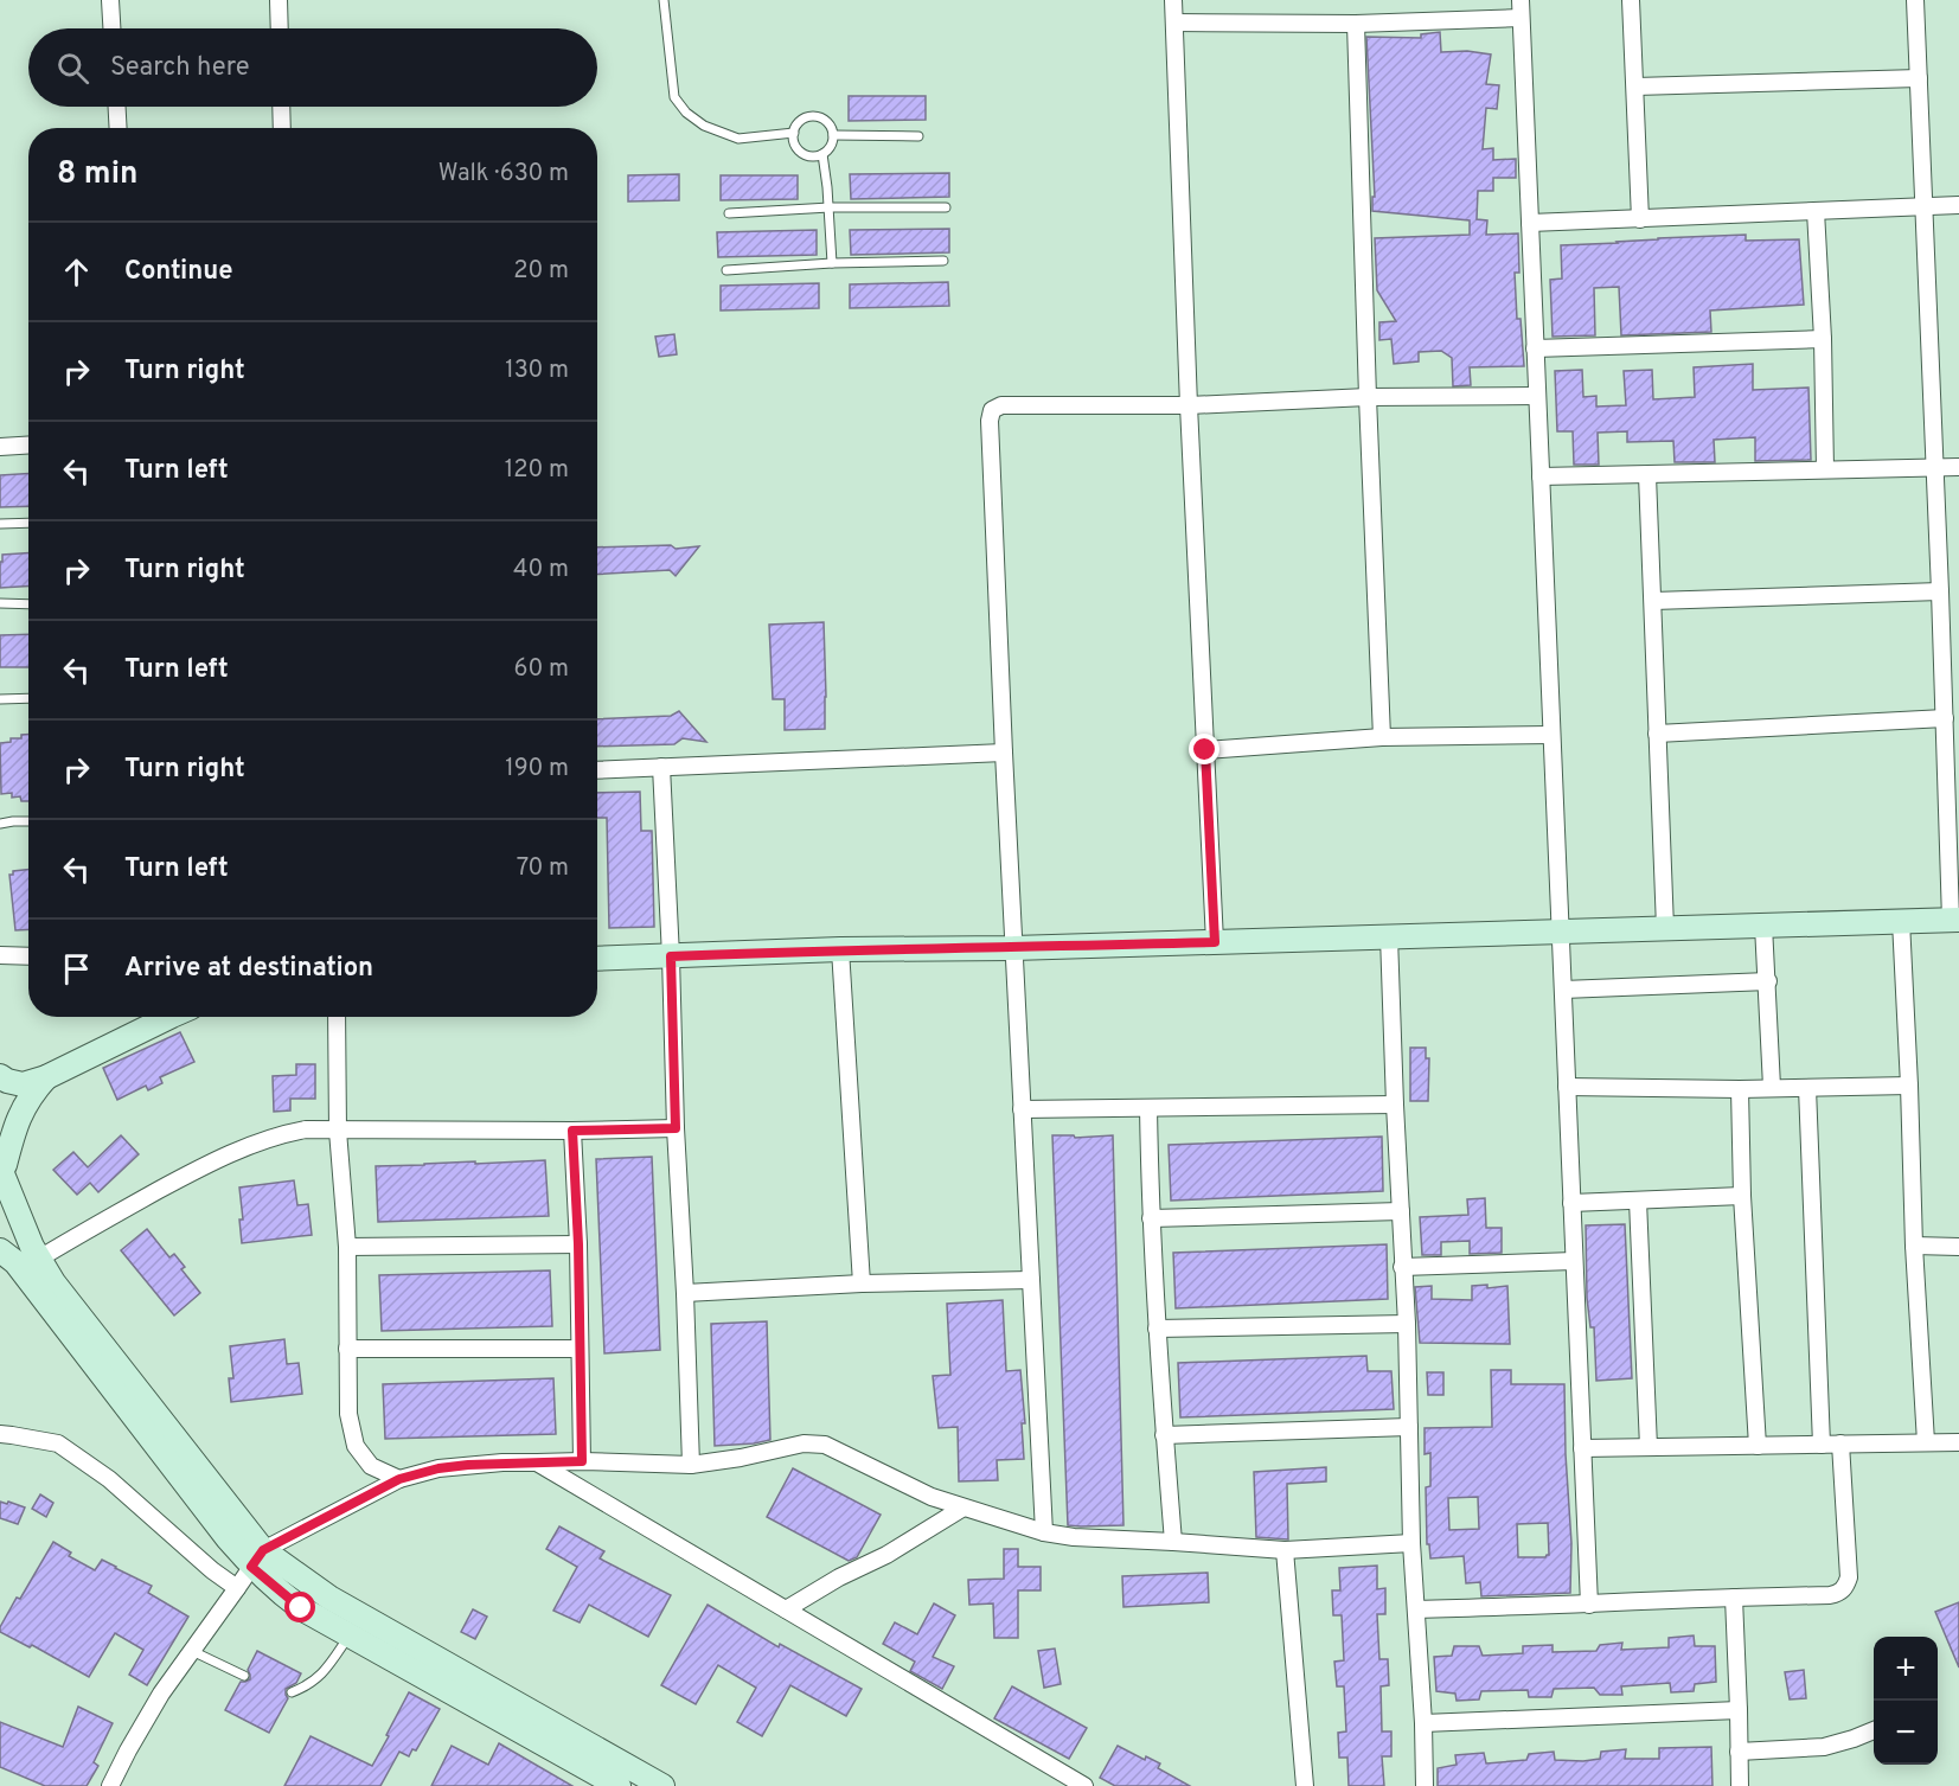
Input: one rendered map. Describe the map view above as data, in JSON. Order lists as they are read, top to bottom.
{
  "page": {
    "search": "Search here",
    "heading": ["8 min", "Walk · 630 m"],
    "list": [
      ["Continue", "20 m"],
      ["Turn right", "130 m"],
      ["Turn left", "120 m"],
      ["Turn right", "40 m"],
      ["Turn left", "60 m"],
      ["Turn right", "190 m"],
      ["Turn left", "70 m"],
      "Arrive at destination"
    ],
    "map_buttons": ["+", "−"]
  }
}
